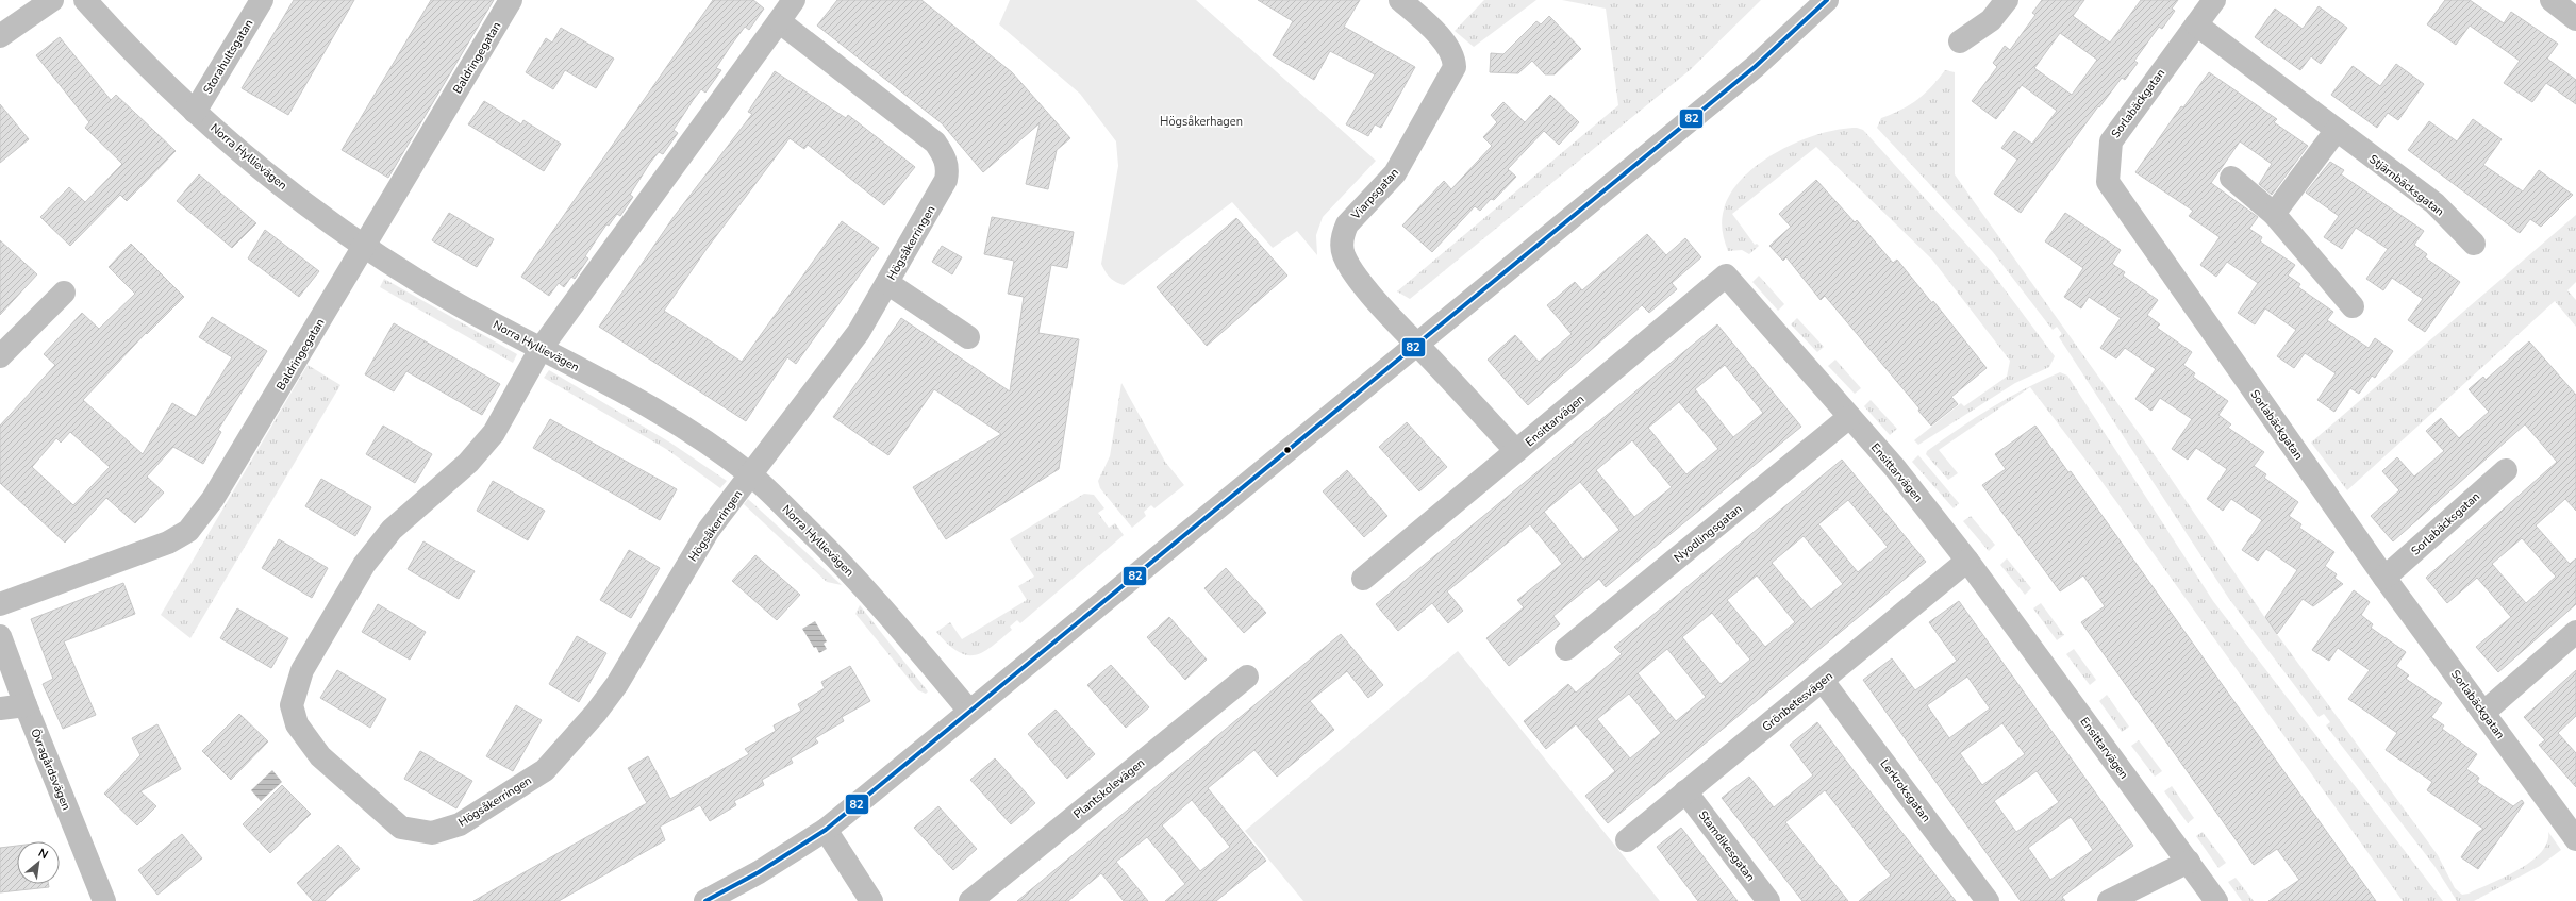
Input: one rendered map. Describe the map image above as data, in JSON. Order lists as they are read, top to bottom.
{
  "streets": {
    "street": [
      "Storahultsgatan",
      "Baldringegatan",
      "Sorlabäckgatan",
      "Norra Hyllievägen",
      "Stjärnbäcksgatan",
      "Viarpsgatan",
      "Högsåkerringen",
      "Ensittarvägen",
      "Sorlabäcksgatan",
      "Nyodlingsgatan",
      "Grönbetesvägen",
      "Övragårdsvägen",
      "Plantskolevägen",
      "Lerkroksgatan",
      "Stamdikesgatan"
    ]
  },
  "crossings": [
    ["Storahultsgatan", "Norra Hyllievägen"],
    ["Baldringegatan", "Norra Hyllievägen"],
    ["Sorlabäckgatan", "Stjärnbäcksgatan"],
    ["Sorlabäckgatan", "Sorlabäcksgatan"],
    ["Norra Hyllievägen", "Högsåkerringen"],
    ["Viarpsgatan", "Ensittarvägen"],
    ["Ensittarvägen", "Nyodlingsgatan"],
    ["Ensittarvägen", "Grönbetesvägen"],
    ["Grönbetesvägen", "Lerkroksgatan"],
    ["Grönbetesvägen", "Stamdikesgatan"]
  ],
  "parks": ["Högsåkerhagen"],
  "lines": ["transit line 82"],
  "north": "top right"
}
